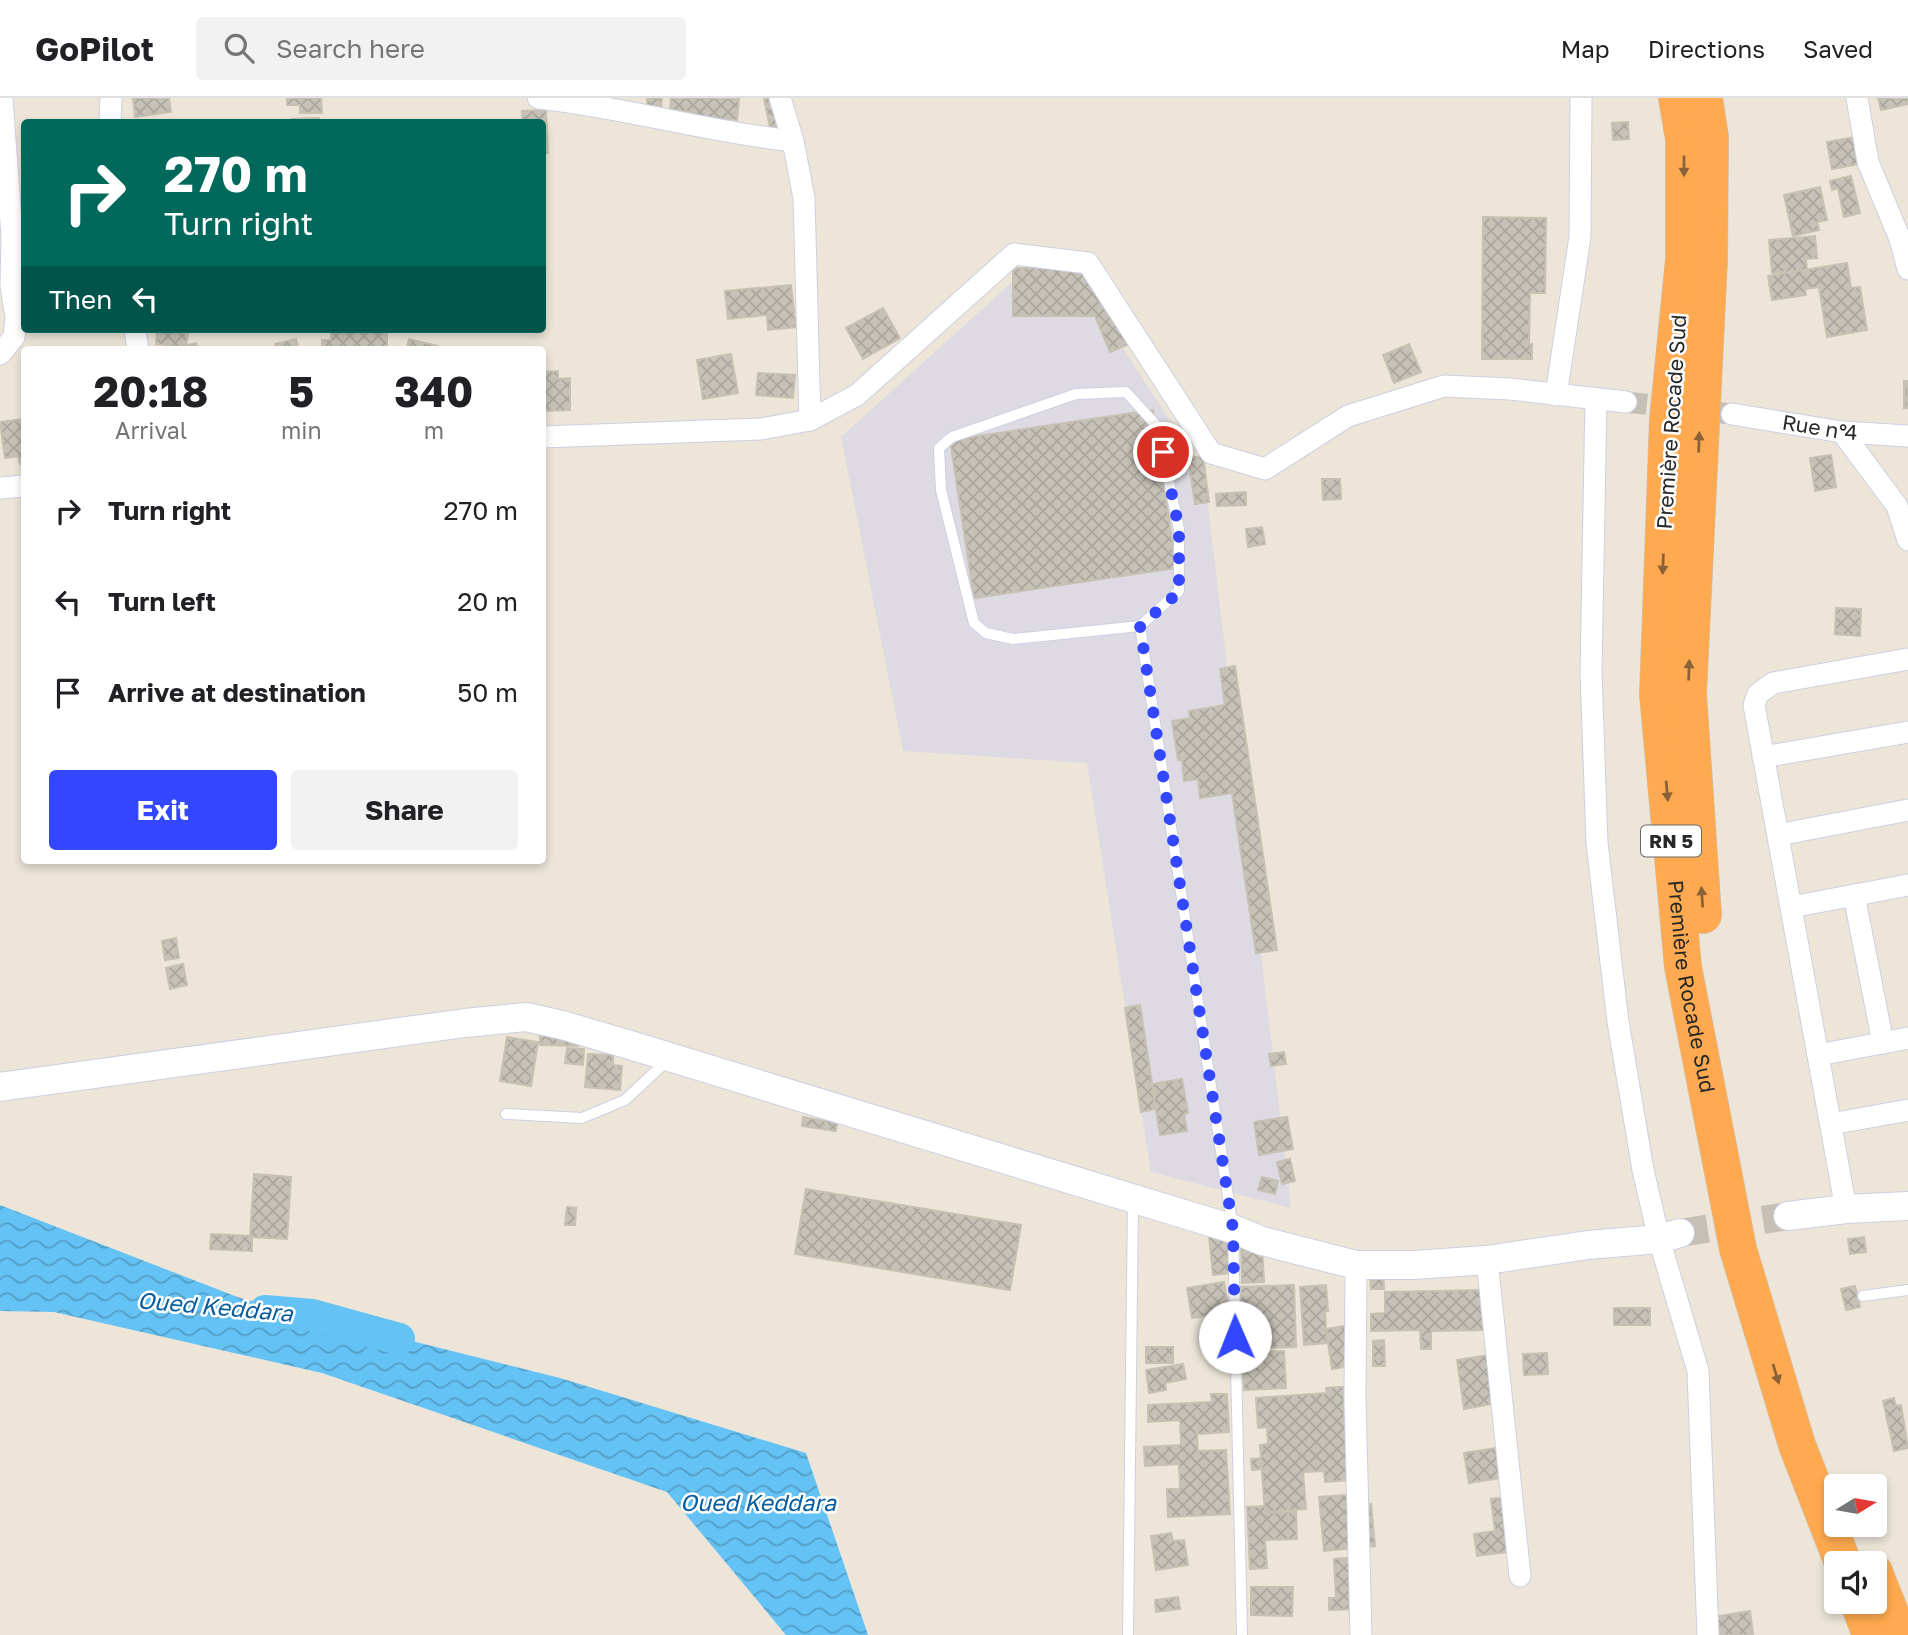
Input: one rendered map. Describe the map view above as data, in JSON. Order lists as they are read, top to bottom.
{
  "streets": {
    "highway": ["Première Rocade Sud", "RN 5"],
    "street": ["Rue n°4"]
  },
  "water": ["Oued Keddara"],
  "north": "right",
  "page": {
    "header": "GoPilot",
    "search": "Search here",
    "nav": ["Map", "Directions", "Saved"],
    "turn": ["270 m", "Turn right"],
    "then": "Then",
    "eta": [
      "20:18",
      "Arrival",
      "5",
      "min",
      "340",
      "m"
    ],
    "list": [
      {
        "name": "Turn right",
        "value": "270 m"
      },
      {
        "name": "Turn left",
        "value": "20 m"
      },
      {
        "name": "Arrive at destination",
        "value": "50 m"
      }
    ],
    "buttons": ["Exit", "Share"]
  }
}
